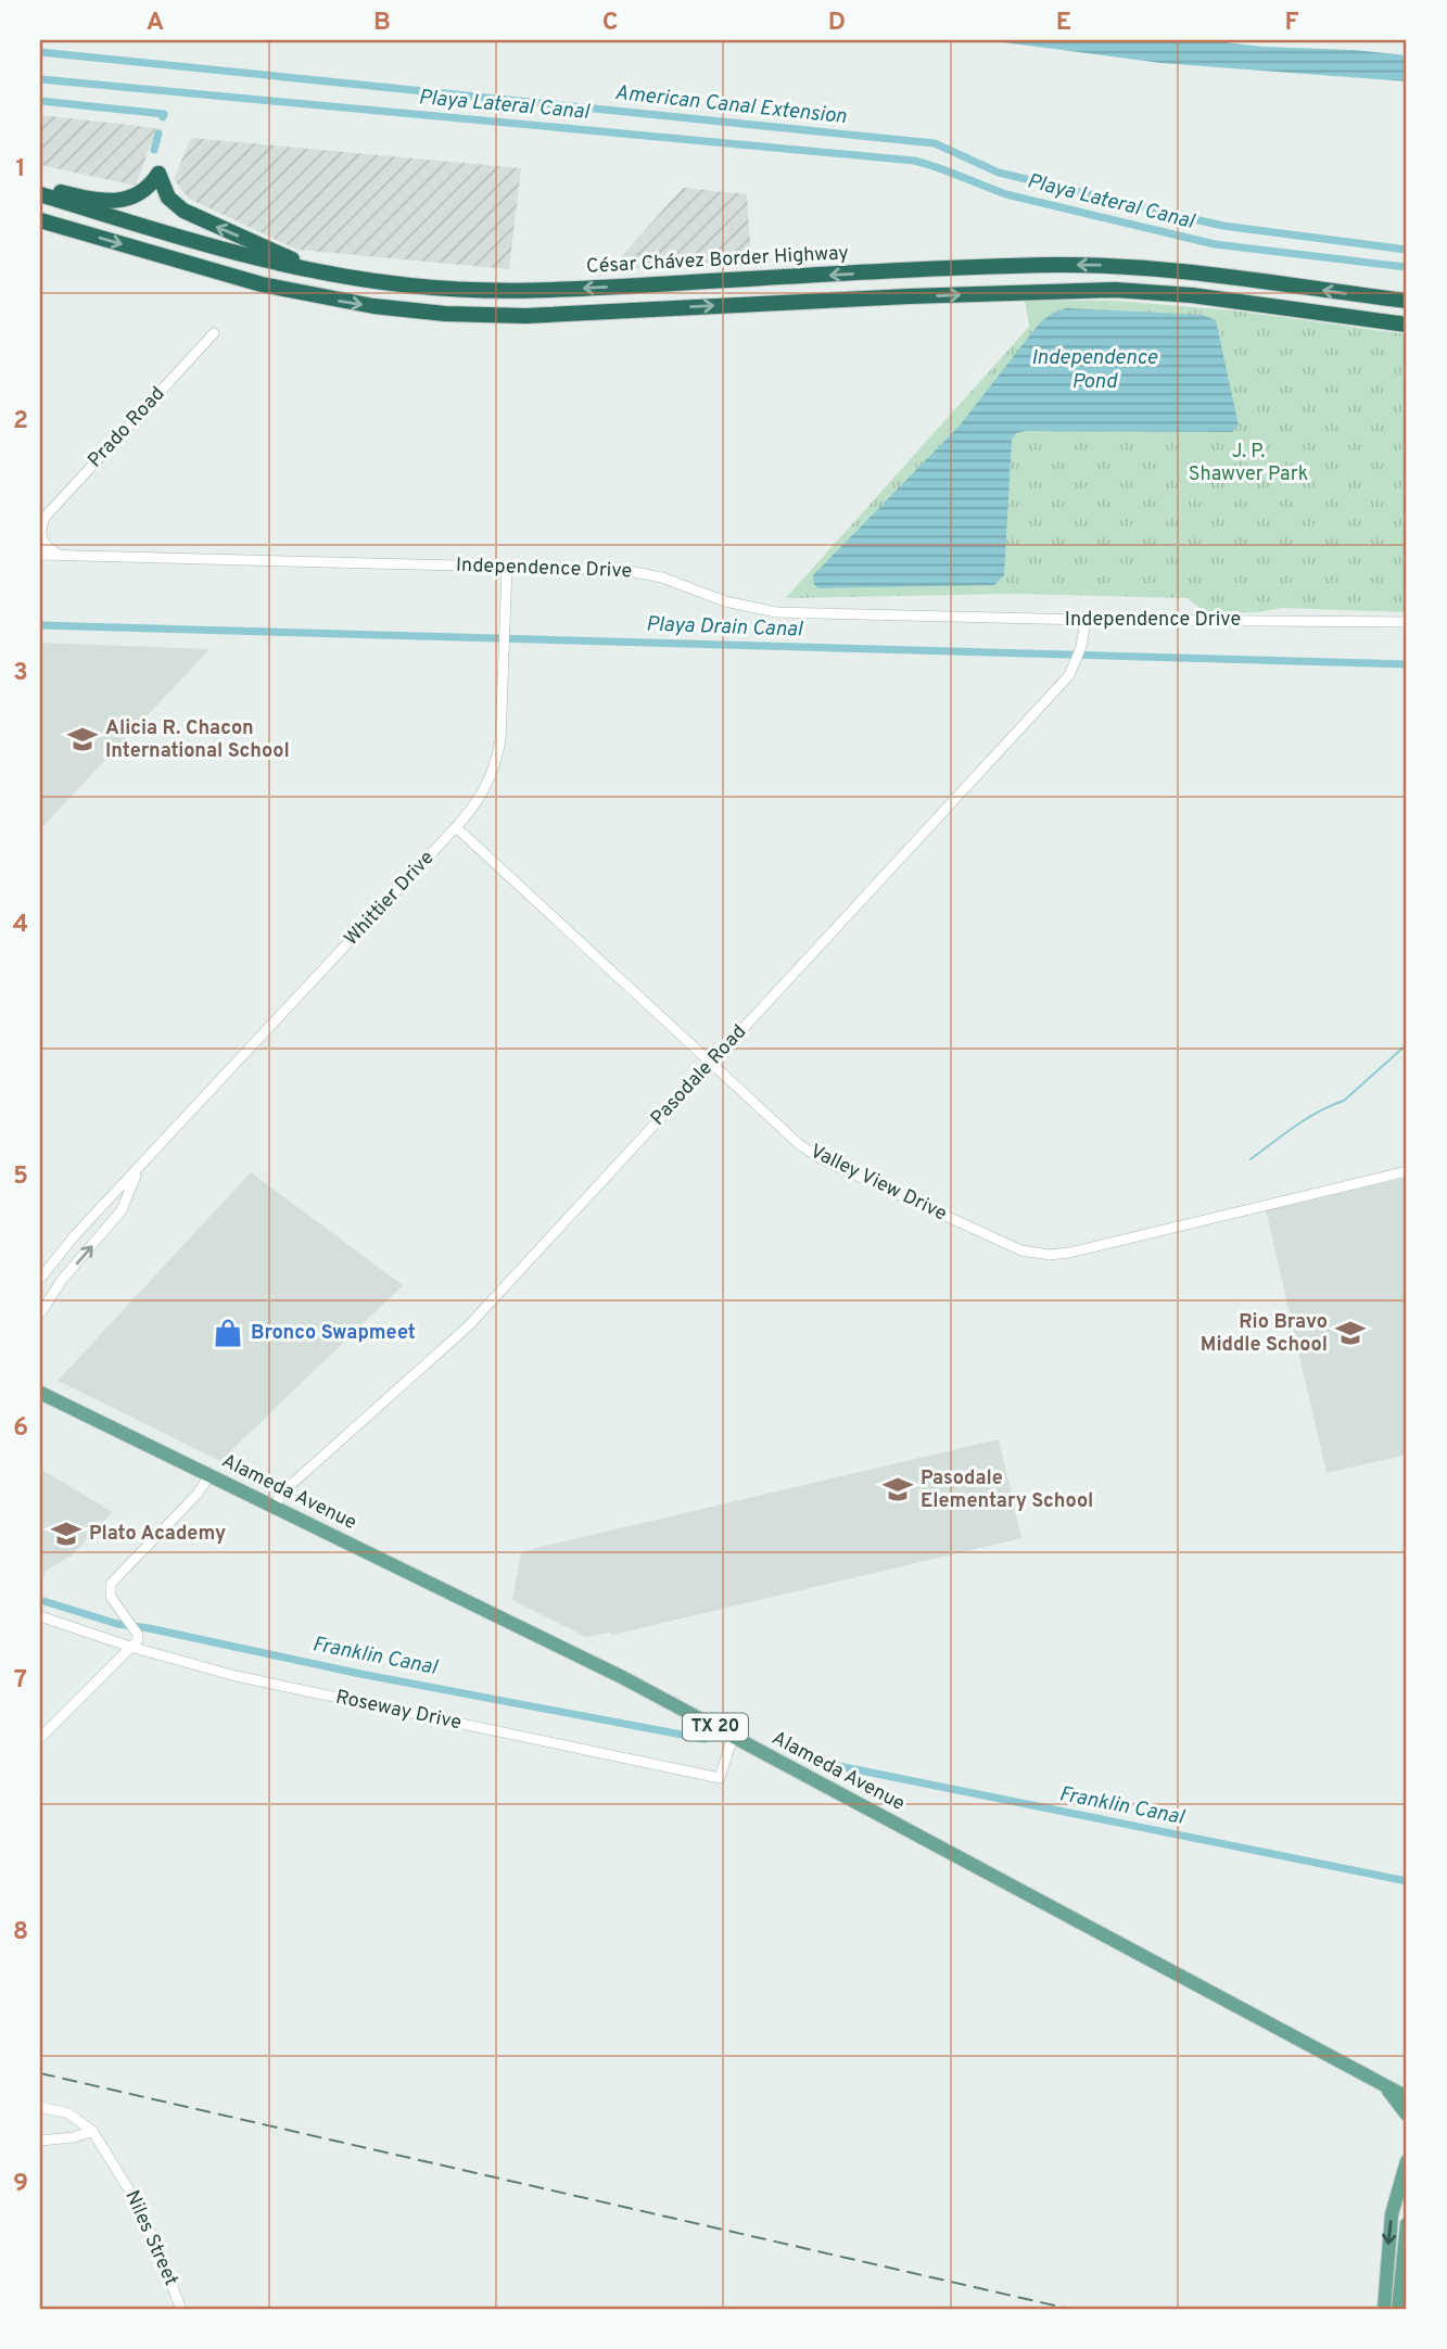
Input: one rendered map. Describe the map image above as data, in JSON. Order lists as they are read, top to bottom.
{
  "streets": {
    "highway": ["César Chávez Border Highway"],
    "main road": ["Alameda Avenue", "TX 20"],
    "street": [
      "Prado Road",
      "Independence Drive",
      "Whittier Drive",
      "Pasodale Road",
      "Valley View Drive",
      "Roseway Drive",
      "Niles Street"
    ]
  },
  "crossings": [
    ["Independence Drive", "Whittier Drive"],
    ["Independence Drive", "Pasodale Road"],
    ["Whittier Drive", "Valley View Drive"],
    ["Pasodale Road", "Valley View Drive"],
    ["Pasodale Road", "Alameda Avenue"],
    ["Alameda Avenue", "Roseway Drive"]
  ],
  "water": [
    "Playa Lateral Canal",
    "American Canal Extension",
    "Independence Pond",
    "Playa Drain Canal",
    "Franklin Canal"
  ],
  "parks": ["J. P. Shawver Park"],
  "places": {
    "school or university": [
      "Alicia R. Chacon International School",
      "Rio Bravo Middle School",
      "Pasodale Elementary School",
      "Plato Academy"
    ],
    "shop": ["Bronco Swapmeet"]
  },
  "grid": {
    "columns": [
      "A",
      "B",
      "C",
      "D",
      "E",
      "F"
    ],
    "rows": [
      "1",
      "2",
      "3",
      "4",
      "5",
      "6",
      "7",
      "8",
      "9"
    ]
  }
}
